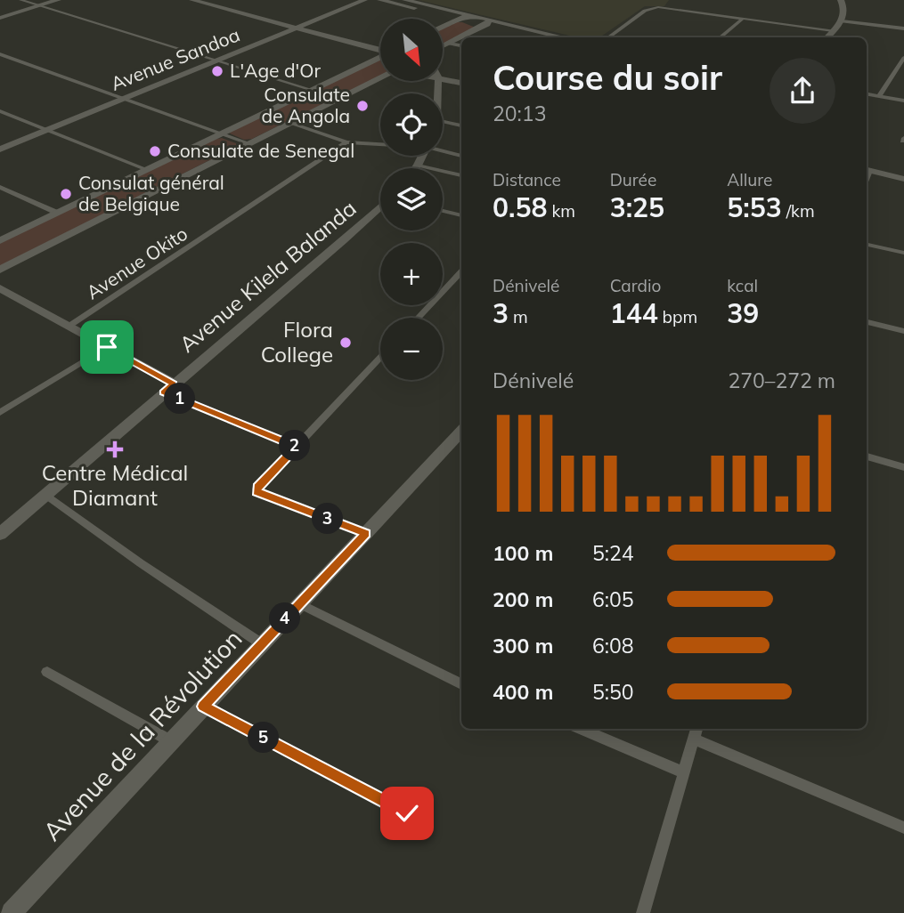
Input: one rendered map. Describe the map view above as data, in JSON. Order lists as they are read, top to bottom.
{
  "streets": {
    "street": [
      "Avenue Sandoa",
      "Avenue Okito",
      "Avenue Kilela Balanda",
      "Avenue de la Révolution"
    ]
  },
  "places": {
    "other": [
      "L'Age d'Or",
      "Consulate de Angola",
      "Consulate de Senegal",
      "Consulat général de Belgique",
      "Flora College"
    ],
    "health": ["Centre Médical Diamant"]
  },
  "north": "bottom right",
  "page": {
    "map_buttons": ["+", "−"],
    "heading": ["Course du soir", "20:13"],
    "stats": [
      ["Distance", "0.58 km"],
      ["Durée", "3:25"],
      ["Allure", "5:53 /km"],
      ["Dénivelé", "3 m"],
      ["Cardio", "144 bpm"],
      ["kcal", "39"]
    ],
    "chart": ["Dénivelé", "270–272 m"],
    "pins": [
      "1",
      "2",
      "3",
      "4",
      "5"
    ],
    "list": [
      {
        "name": "100 m",
        "note": "5:24"
      },
      {
        "name": "200 m",
        "note": "6:05"
      },
      {
        "name": "300 m",
        "note": "6:08"
      },
      {
        "name": "400 m",
        "note": "5:50"
      }
    ]
  }
}
